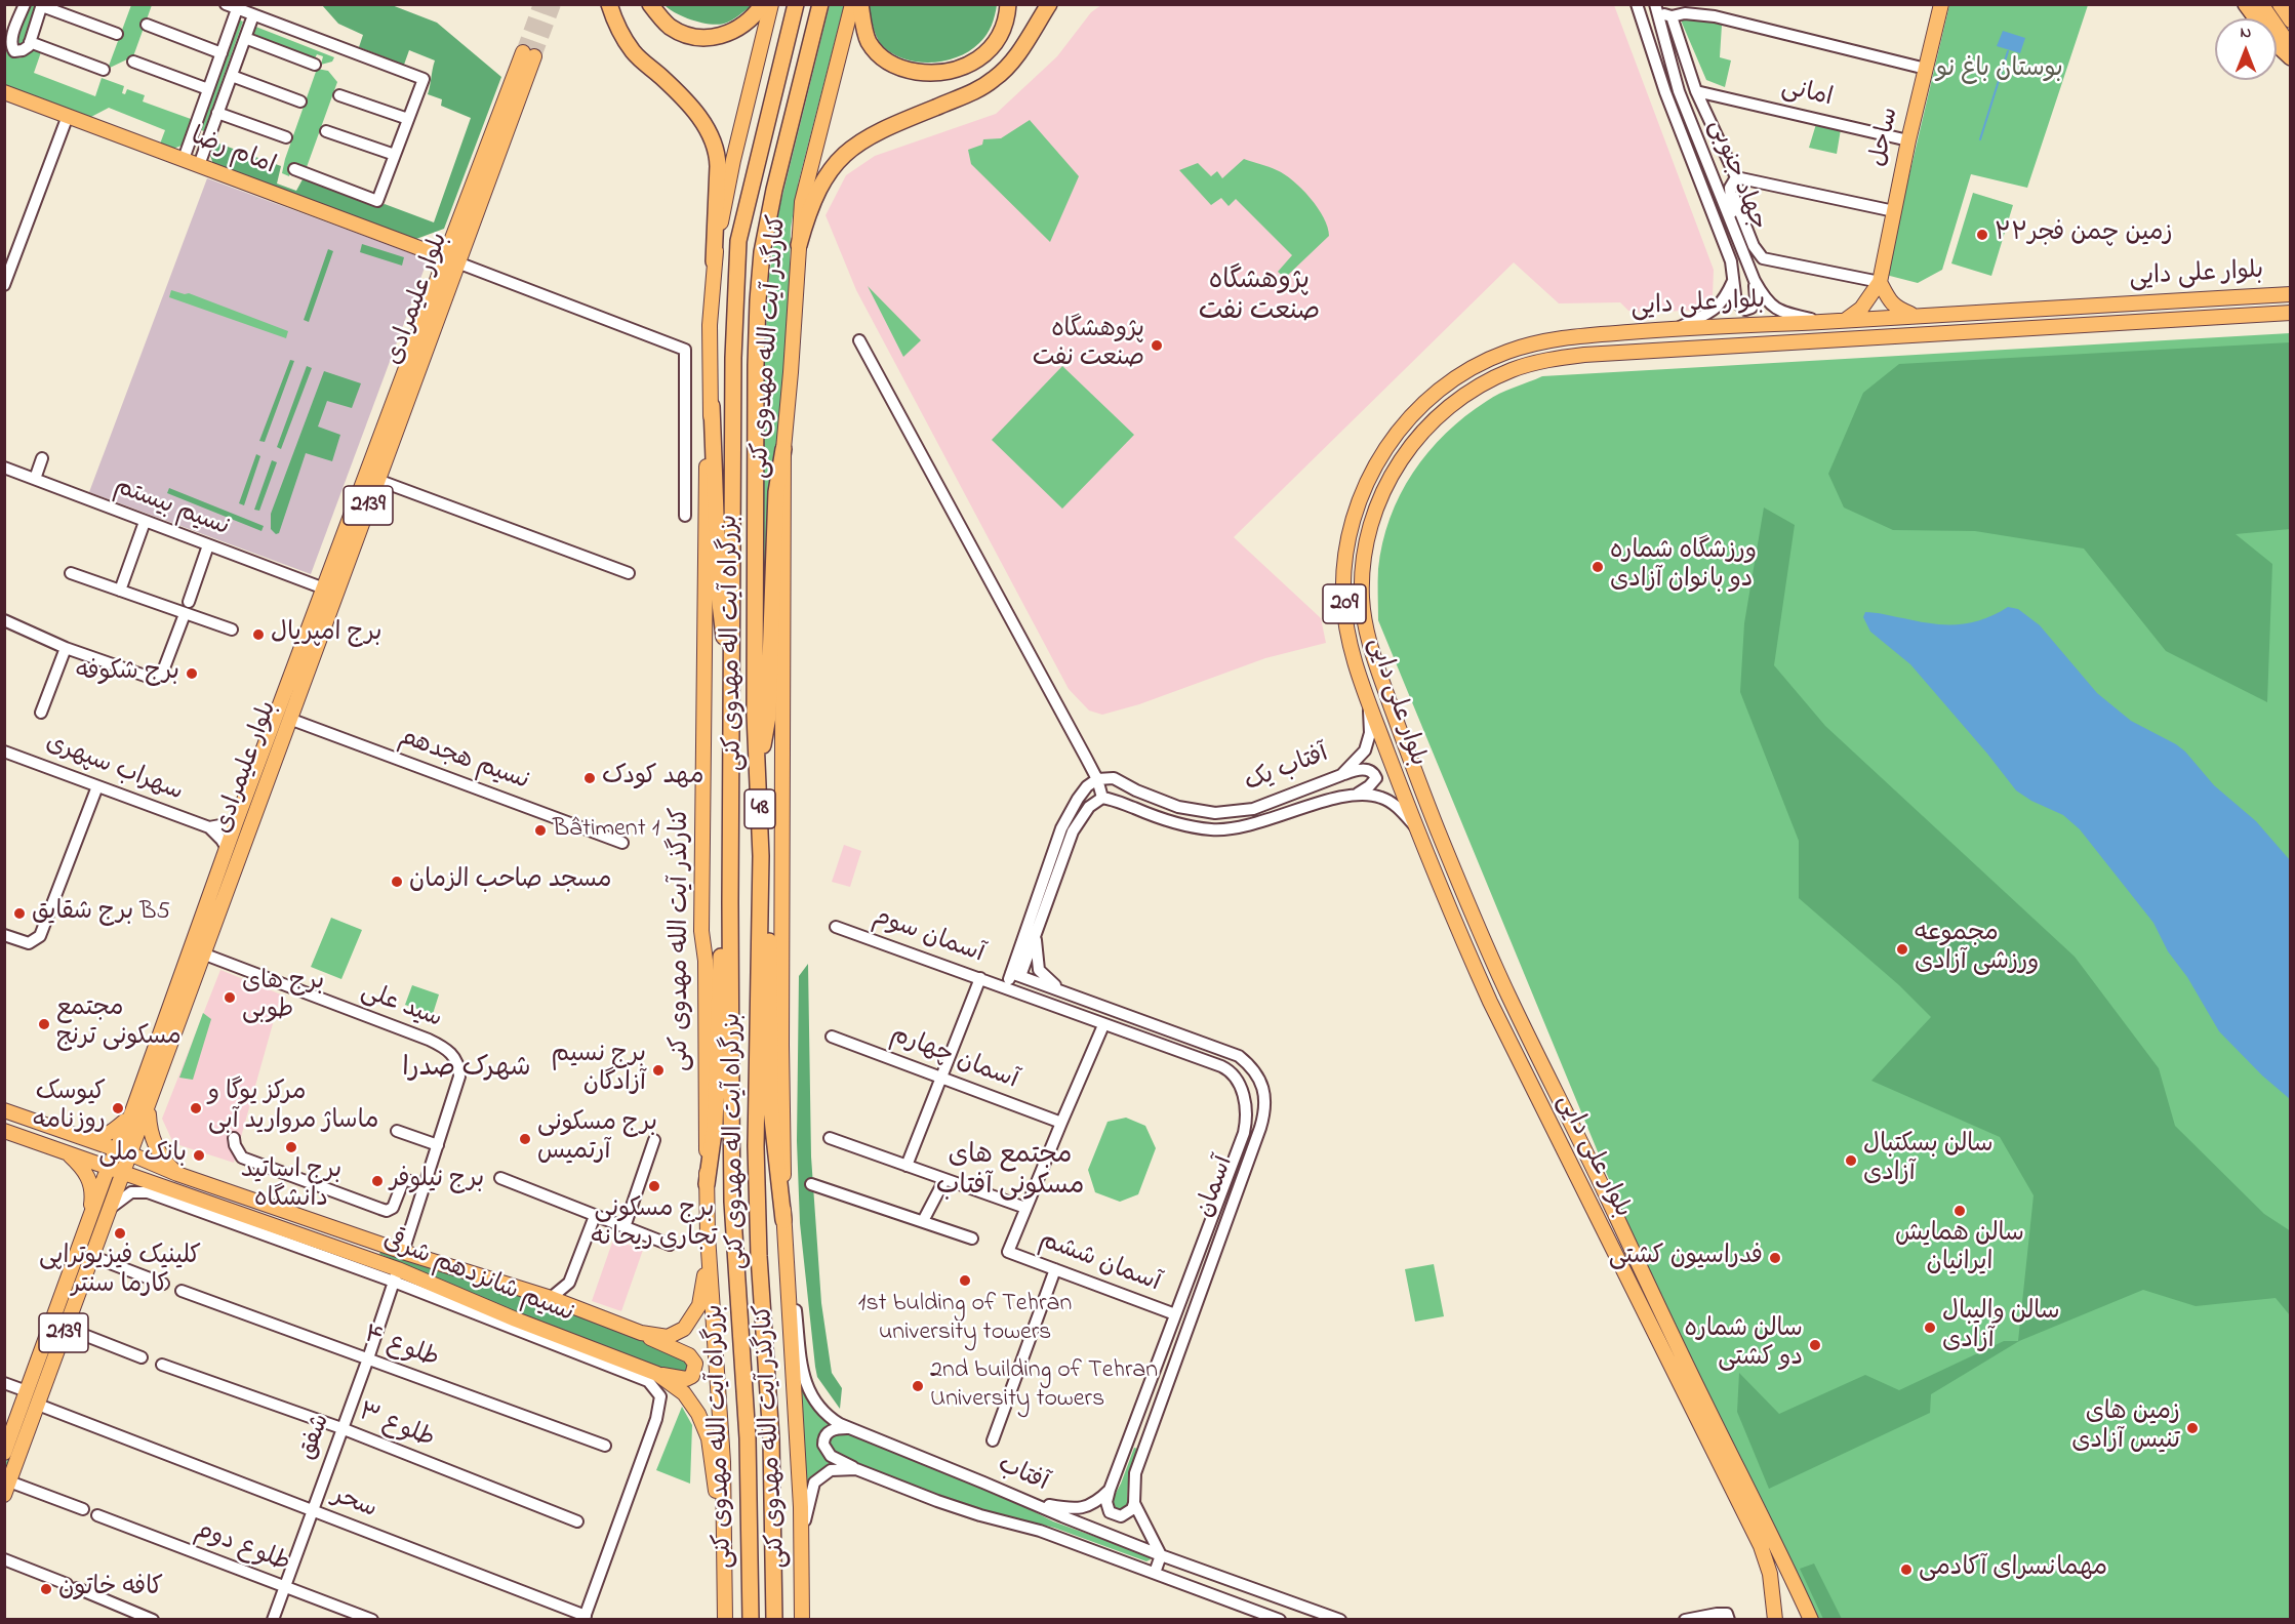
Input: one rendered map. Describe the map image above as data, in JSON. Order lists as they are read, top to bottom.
{
  "streets": {
    "highway": ["بزرگراه آیت اله مهدوی کنی", "48", "بزرگراه آیت الله مهدوی کنی"],
    "main road": [
      "ساحل",
      "امام رضا",
      "بلوار علی دایی",
      "بلوار علیمرادی",
      "کنارگذر آیت الله مهدوی کنی",
      "2139",
      "209",
      "نسیم شانزدهم شرقی"
    ],
    "street": [
      "امانی",
      "جهاد جنوبی",
      "نسیم بیستم",
      "نسیم هجدهم",
      "سهراب سپهری",
      "آفتاب یک",
      "آسمان سوم",
      "سید علی",
      "آسمان چهارم",
      "آسمان",
      "آسمان ششم",
      "طلوع ۴",
      "طلوع ۳",
      "شفق",
      "آفتاب",
      "سحر",
      "طلوع دوم"
    ]
  },
  "crossings": [
    ["امانی", "ساحل"],
    ["امام رضا", "بلوار علیمرادی"],
    ["جهاد جنوبی", "بلوار علی دایی"],
    ["بلوار علی دایی", "آفتاب یک"],
    ["بلوار علیمرادی", "نسیم بیستم"],
    ["بلوار علیمرادی", "نسیم هجدهم"],
    ["بلوار علیمرادی", "سهراب سپهری"],
    ["بلوار علیمرادی", "سید علی"],
    ["بلوار علیمرادی", "نسیم شانزدهم شرقی"],
    ["بلوار علیمرادی", "سحر"],
    ["کنارگذر آیت الله مهدوی کنی", "نسیم شانزدهم شرقی"],
    ["کنارگذر آیت الله مهدوی کنی", "آفتاب"],
    ["آسمان سوم", "آسمان"],
    ["سید علی", "نسیم شانزدهم شرقی"],
    ["آسمان", "آسمان ششم"],
    ["نسیم شانزدهم شرقی", "شفق"],
    ["طلوع ۴", "شفق"],
    ["طلوع ۳", "شفق"],
    ["شفق", "سحر"],
    ["شفق", "طلوع دوم"]
  ],
  "districts": ["پژوهشگاه صنعت نفت", "شهرک صدرا", "مجتمع های مسکونی آفتاب"],
  "parks": ["بوستان باغ نو"],
  "places": [
    "زمین چمن فجر۲۲",
    "پژوهشگاه صنعت نفت",
    "ورزشگاه شماره دو بانوان آزادی",
    "برج امپریال",
    "برج شکوفه",
    "مهد کودک",
    "Bâtiment 1",
    "مسجد صاحب الزمان",
    "برج شقایق B5",
    "مجموعه ورزشی آزادی",
    "برج های طوبی",
    "مجتمع مسکونی ترنج",
    "برج نسیم آزادگان",
    "کیوسک روزنامه",
    "مرکز یوگا و ماساژ مروارید آبی",
    "برج مسکونی آرتمیس",
    "برج اساتید دانشگاه",
    "بانک ملی",
    "سالن بسکتبال آزادی",
    "برج نیلوفر",
    "برج مسکونی تجاری ریحانه",
    "سالن همایش ایرانیان",
    "کلینیک فیزیوتراپی کارما سنتر",
    "فدراسیون کشتی",
    "1st bulding of Tehran university towers",
    "سالن والیبال آزادی",
    "سالن شماره دو کشتی",
    "2nd building of Tehran University towers",
    "زمین های تنیس آزادی",
    "مهمانسرای آکادمی",
    "کافه خاتون"
  ],
  "north": "top"
}
